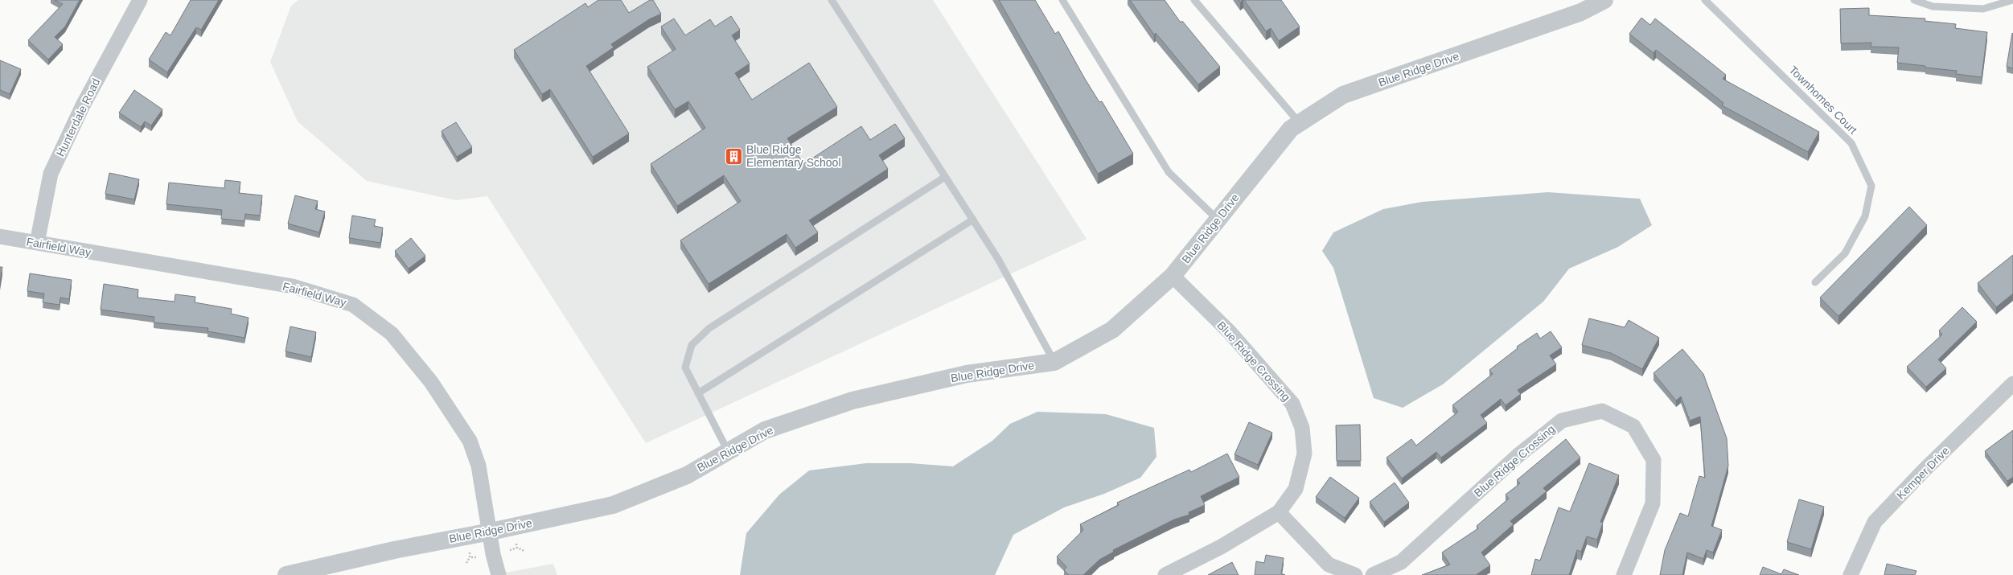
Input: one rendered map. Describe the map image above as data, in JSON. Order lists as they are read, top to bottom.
{
  "streets": {
    "street": [
      "Blue Ridge Drive",
      "Hunterdale Road",
      "Fairfield Way",
      "Blue Ridge Crossing",
      "Kemper Drive"
    ],
    "lane": ["Townhomes Court"]
  },
  "crossings": [
    ["Blue Ridge Drive", "Fairfield Way"],
    ["Blue Ridge Drive", "Blue Ridge Crossing"],
    ["Hunterdale Road", "Fairfield Way"]
  ],
  "places": {
    "building": ["Blue Ridge Elementary School"]
  }
}
